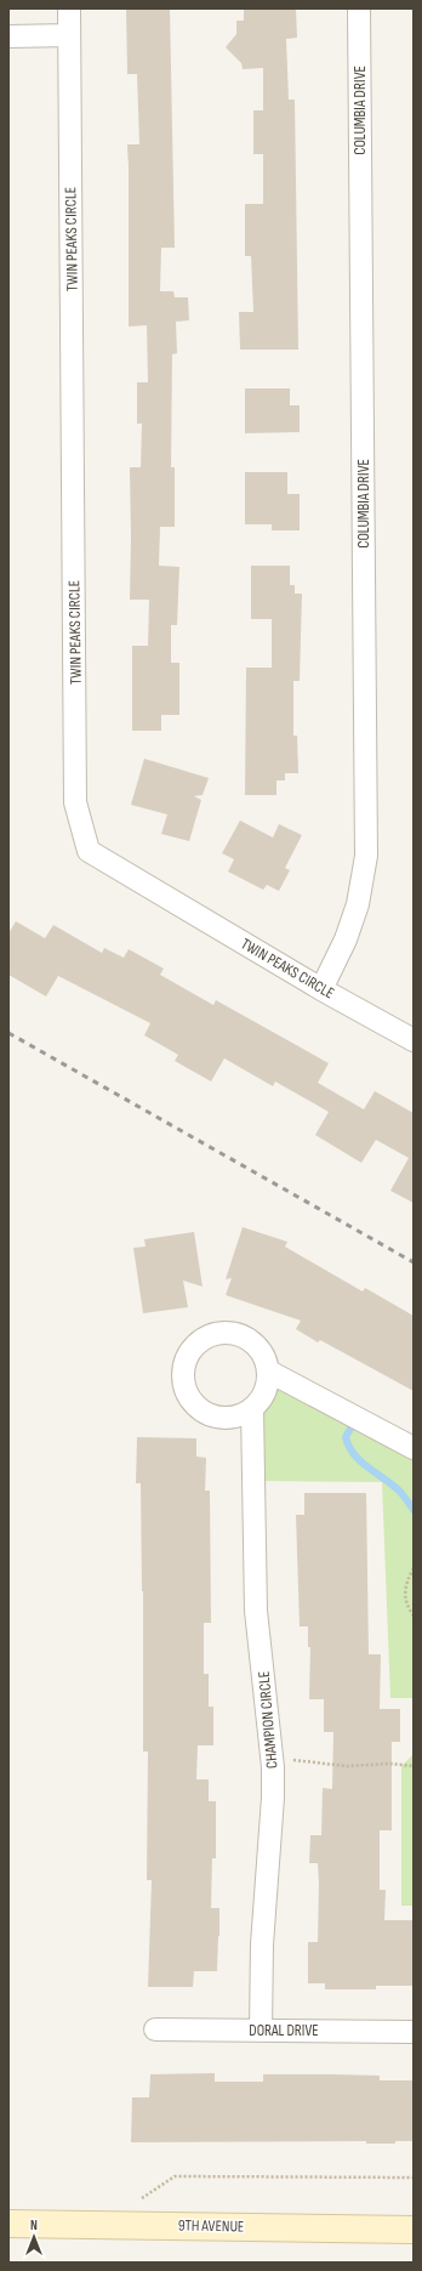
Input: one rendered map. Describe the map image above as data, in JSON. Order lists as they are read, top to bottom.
{
  "streets": {
    "main road": ["9TH AVENUE"],
    "street": [
      "COLUMBIA DRIVE",
      "TWIN PEAKS CIRCLE",
      "CHAMPION CIRCLE",
      "DORAL DRIVE"
    ]
  },
  "crossings": [
    ["COLUMBIA DRIVE", "TWIN PEAKS CIRCLE"],
    ["CHAMPION CIRCLE", "DORAL DRIVE"]
  ],
  "north": "top"
}
